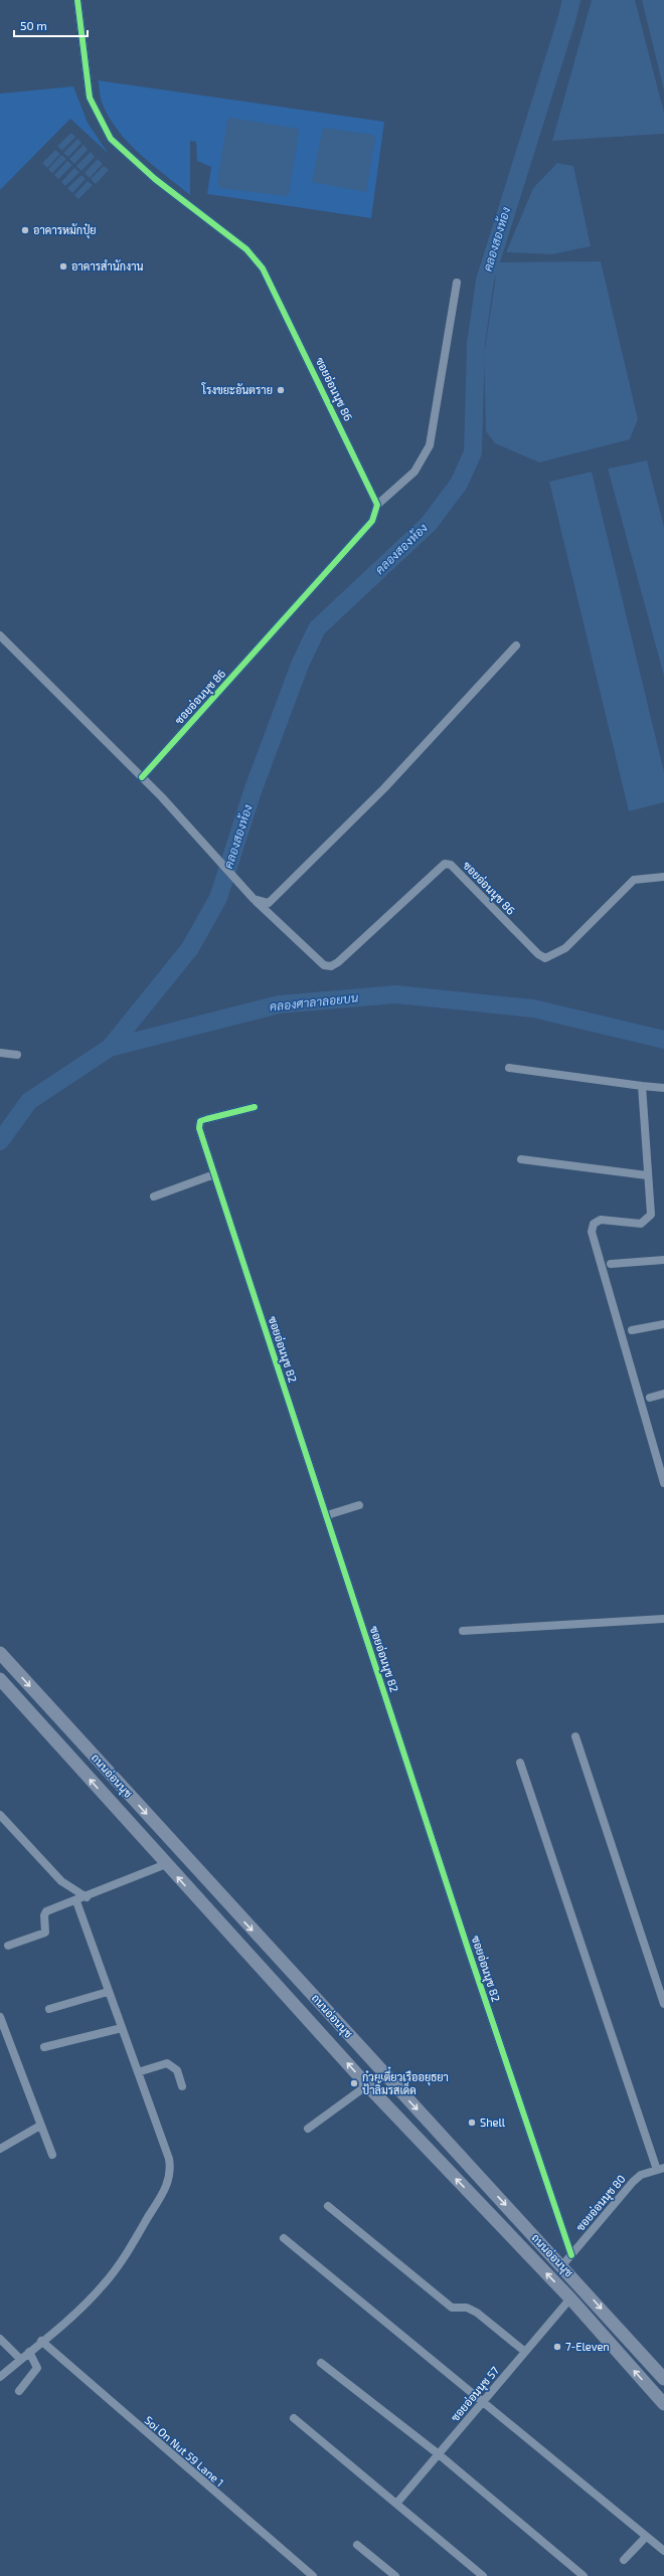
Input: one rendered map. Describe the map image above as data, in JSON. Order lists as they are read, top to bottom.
{
  "streets": {
    "main road": ["ถนนอ่อนนุช"],
    "street": [
      "ซอยอ่อนนุช 86",
      "ซอยอ่อนนุช 82",
      "ซอยอ่อนนุช 80",
      "ซอยอ่อนนุช 57",
      "Soi On Nut 59 Lane 1"
    ]
  },
  "crossings": [
    ["ซอยอ่อนนุช 82", "ซอยอ่อนนุช 80"],
    ["ถนนอ่อนนุช", "ซอยอ่อนนุช 80"],
    ["ถนนอ่อนนุช", "ซอยอ่อนนุช 57"]
  ],
  "water": ["คลองสองห้อง", "คลองศาลาลอยบน"],
  "places": [
    "อาคารหมักปุ๋ย",
    "อาคารสำนักงาน",
    "โรงขยะอันตราย",
    "ก๋วยเตี๋ยวเรืออยุธยา ป้าลิ้มรสเด็ด",
    "Shell",
    "7-Eleven"
  ],
  "scale_bar": "50 m"
}
